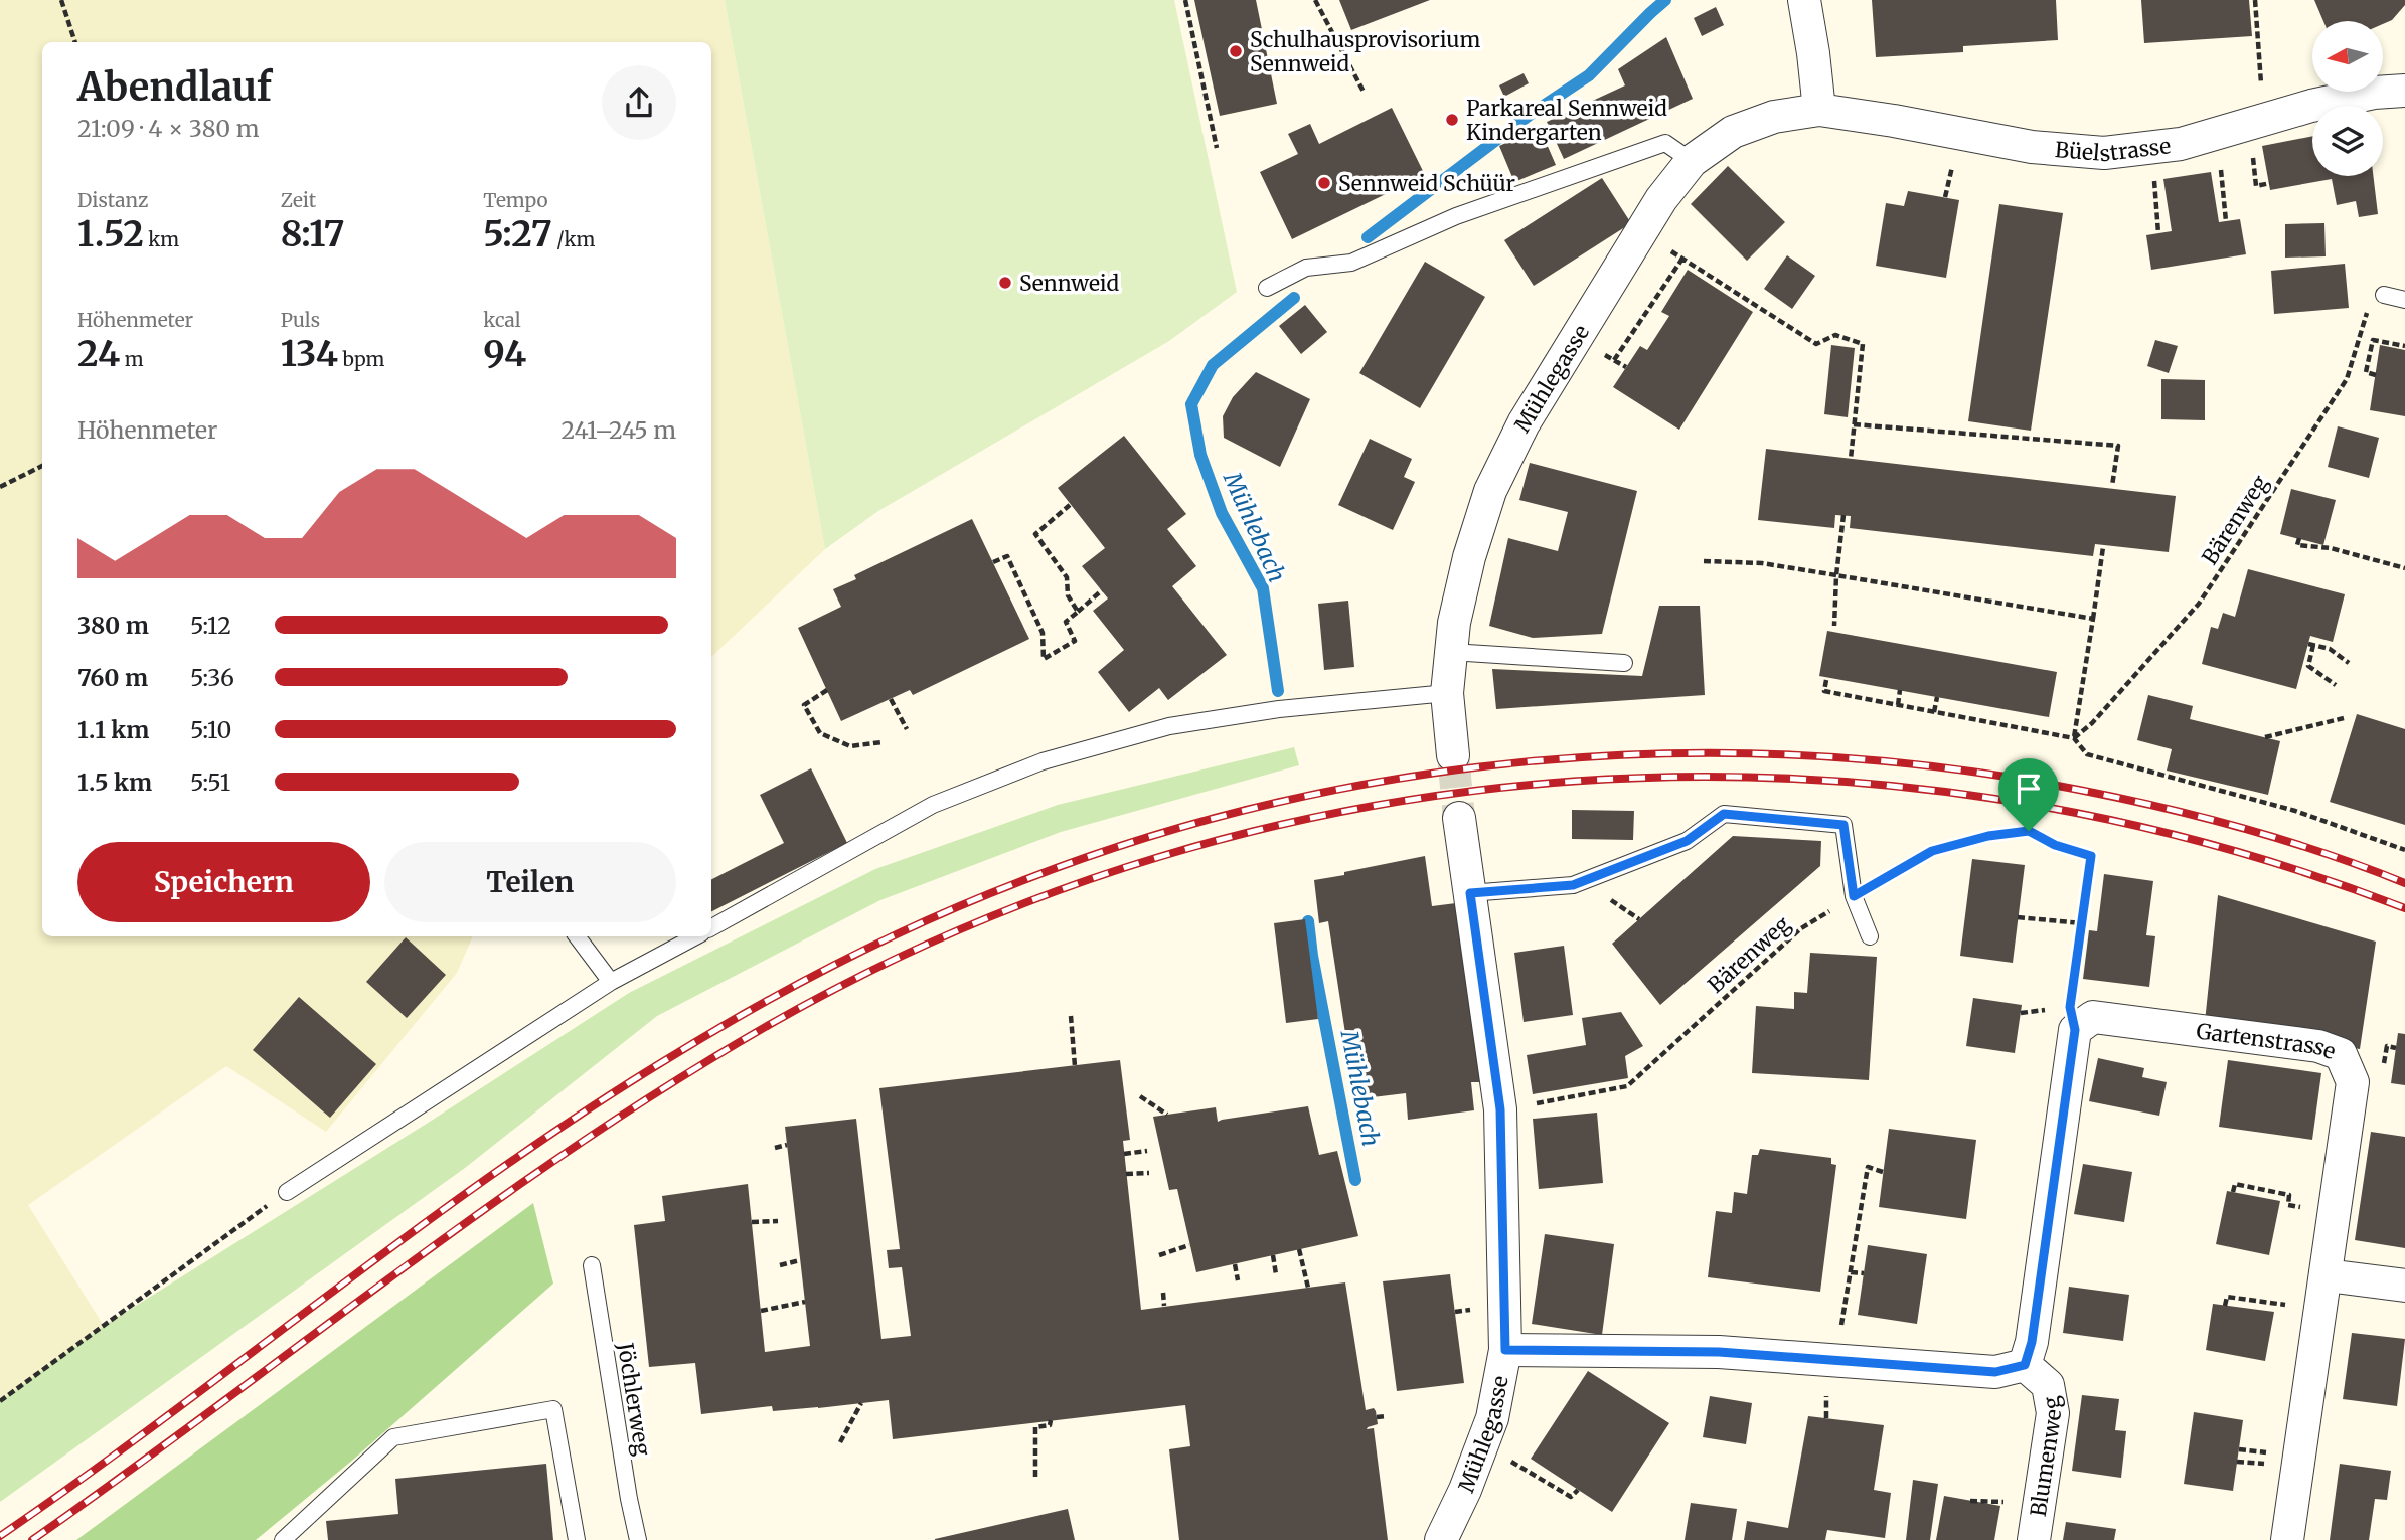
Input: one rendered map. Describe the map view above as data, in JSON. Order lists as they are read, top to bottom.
{
  "streets": {
    "street": [
      "Büelstrasse",
      "Mühlegasse",
      "Gartenstrasse",
      "Blumenweg"
    ],
    "lane": ["Jöchlerweg"],
    "path": ["Bärenweg"]
  },
  "crossings": [
    ["Büelstrasse", "Mühlegasse"],
    ["Mühlegasse", "Bärenweg"]
  ],
  "water": ["Mühlebach"],
  "places": [
    "Schulhausprovisorium Sennweid",
    "Parkareal Sennweid Kindergarten",
    "Sennweid Schüür",
    "Sennweid"
  ],
  "north": "left",
  "page": {
    "heading": ["Abendlauf", "21:09 · 4 × 380 m"],
    "stats": [
      ["Distanz", "1.52 km"],
      ["Zeit", "8:17"],
      ["Tempo", "5:27 /km"],
      ["Höhenmeter", "24 m"],
      ["Puls", "134 bpm"],
      ["kcal", "94"]
    ],
    "chart": ["Höhenmeter", "241–245 m"],
    "list": [
      {
        "name": "380 m",
        "note": "5:12"
      },
      {
        "name": "760 m",
        "note": "5:36"
      },
      {
        "name": "1.1 km",
        "note": "5:10"
      },
      {
        "name": "1.5 km",
        "note": "5:51"
      }
    ],
    "buttons": ["Speichern", "Teilen"]
  }
}
